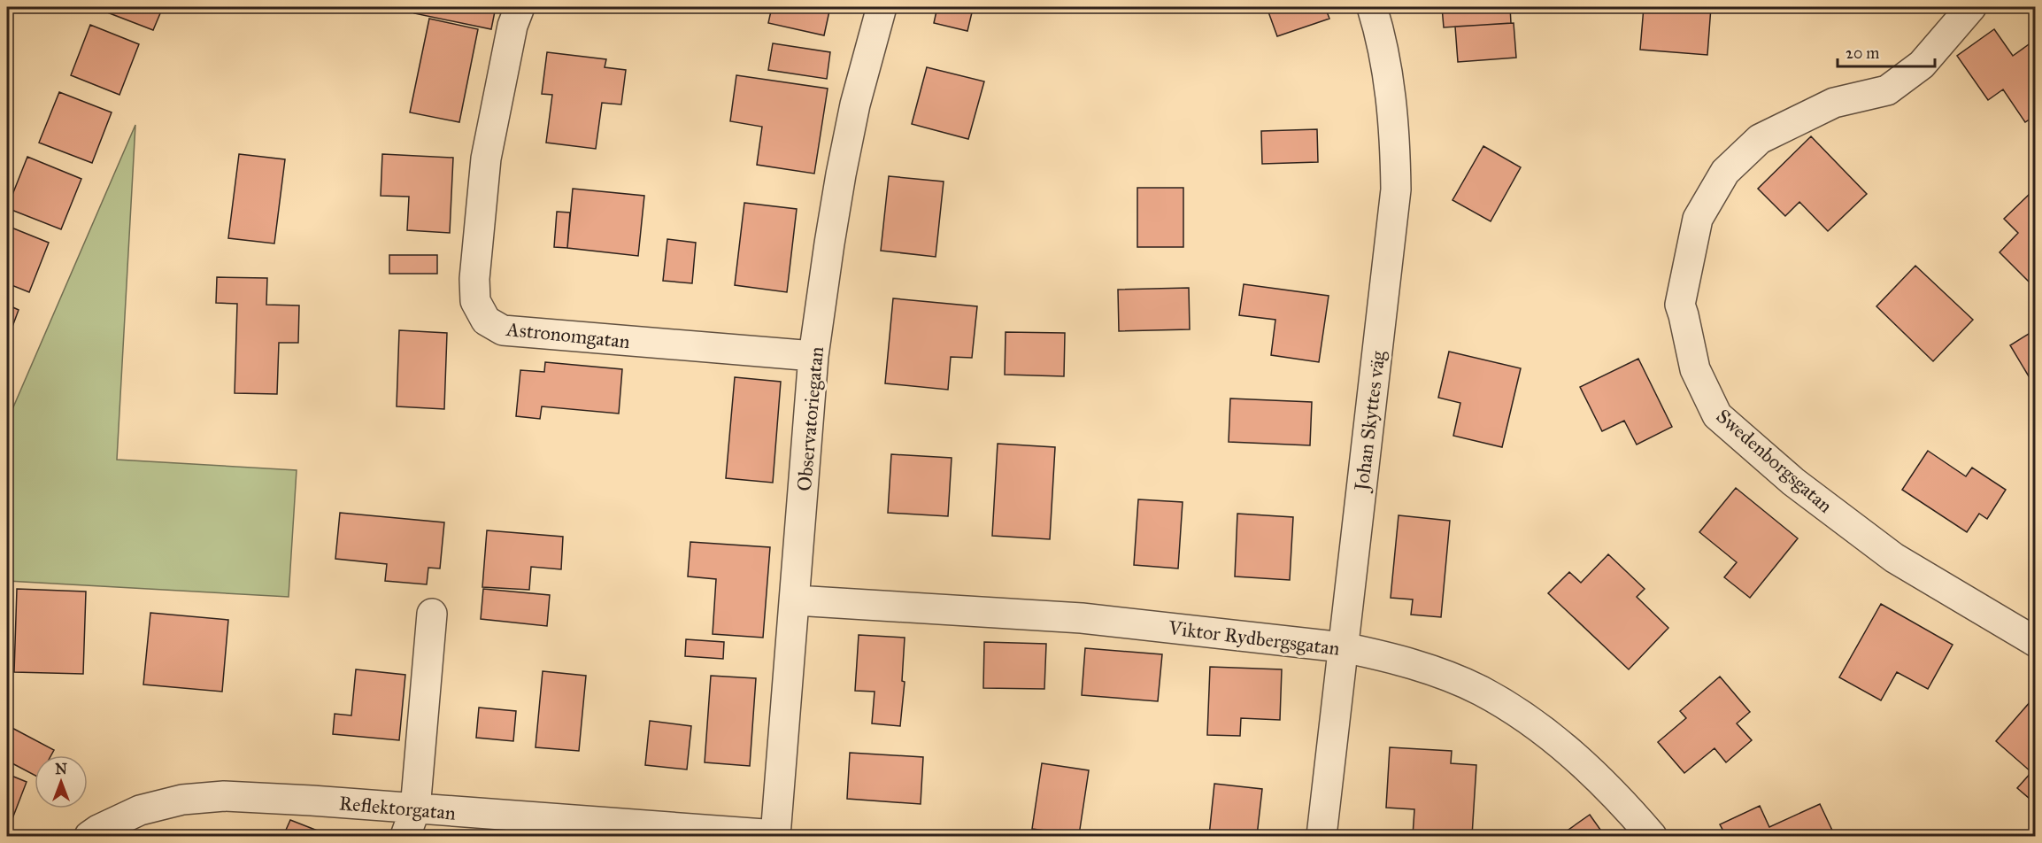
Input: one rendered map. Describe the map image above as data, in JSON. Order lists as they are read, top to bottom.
{
  "streets": {
    "street": [
      "Astronomgatan",
      "Observatoriegatan",
      "Johan Skyttes väg",
      "Swedenborgsgatan",
      "Viktor Rydbergsgatan",
      "Reflektorgatan"
    ]
  },
  "crossings": [
    ["Astronomgatan", "Observatoriegatan"],
    ["Observatoriegatan", "Viktor Rydbergsgatan"],
    ["Observatoriegatan", "Reflektorgatan"],
    ["Johan Skyttes väg", "Viktor Rydbergsgatan"]
  ],
  "scale_bar": "20 m",
  "north": "top"
}
